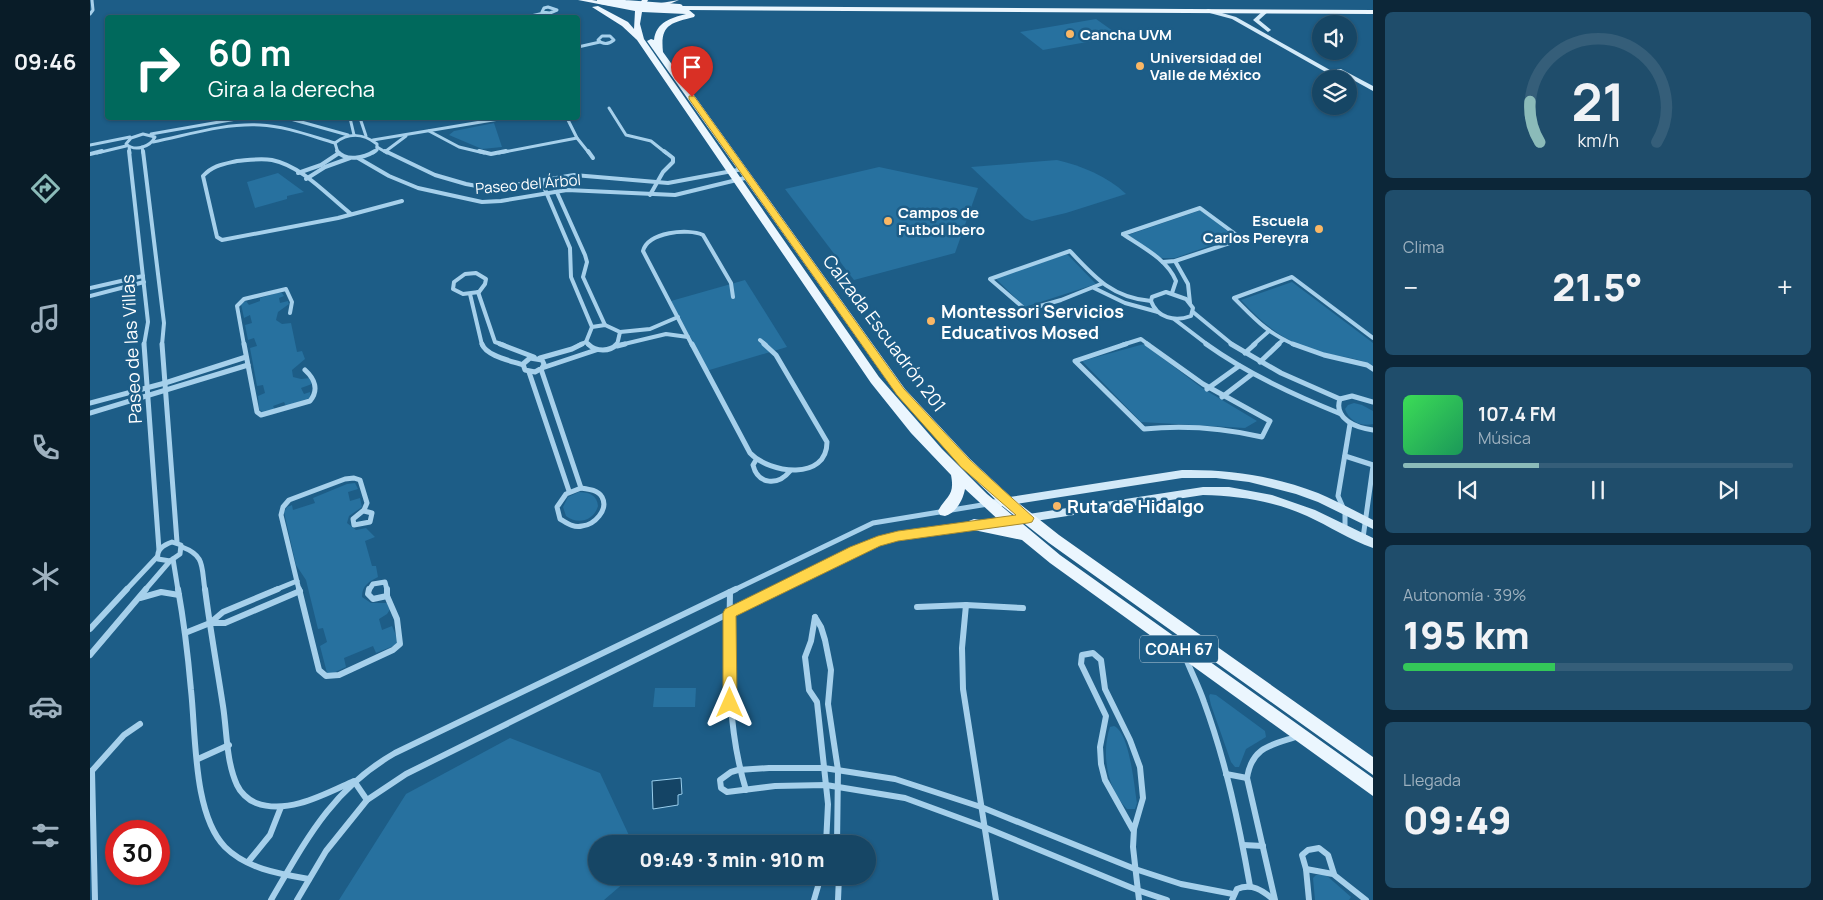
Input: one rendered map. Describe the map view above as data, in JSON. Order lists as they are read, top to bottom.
{
  "streets": {
    "main road": ["Calzada Escuadrón 201", "COAH 67"],
    "street": ["Paseo del Árbol", "Paseo de las Villas"]
  },
  "crossings": [
    ["Paseo del Árbol", "Calzada Escuadrón 201"]
  ],
  "places": [
    "Cancha UVM",
    "Universidad del Valle de México",
    "Campos de Futbol Ibero",
    "Escuela Carlos Pereyra",
    "Montessori Servicios Educativos Mosed",
    "Ruta de Hidalgo"
  ],
  "page": {
    "tabs": "09:46",
    "turn": ["60 m", "Gira a la derecha"],
    "tile": [
      "Clima",
      ["Autonomía · 39%", "195 km"],
      ["Llegada", "09:49"]
    ],
    "heat": ["−", "21.5°", "+"],
    "song": ["107.4 FM", "Música"],
    "limit": "30",
    "trip": "09:49 · 3 min · 910 m",
    "gauge": ["21", "km/h"]
  }
}
